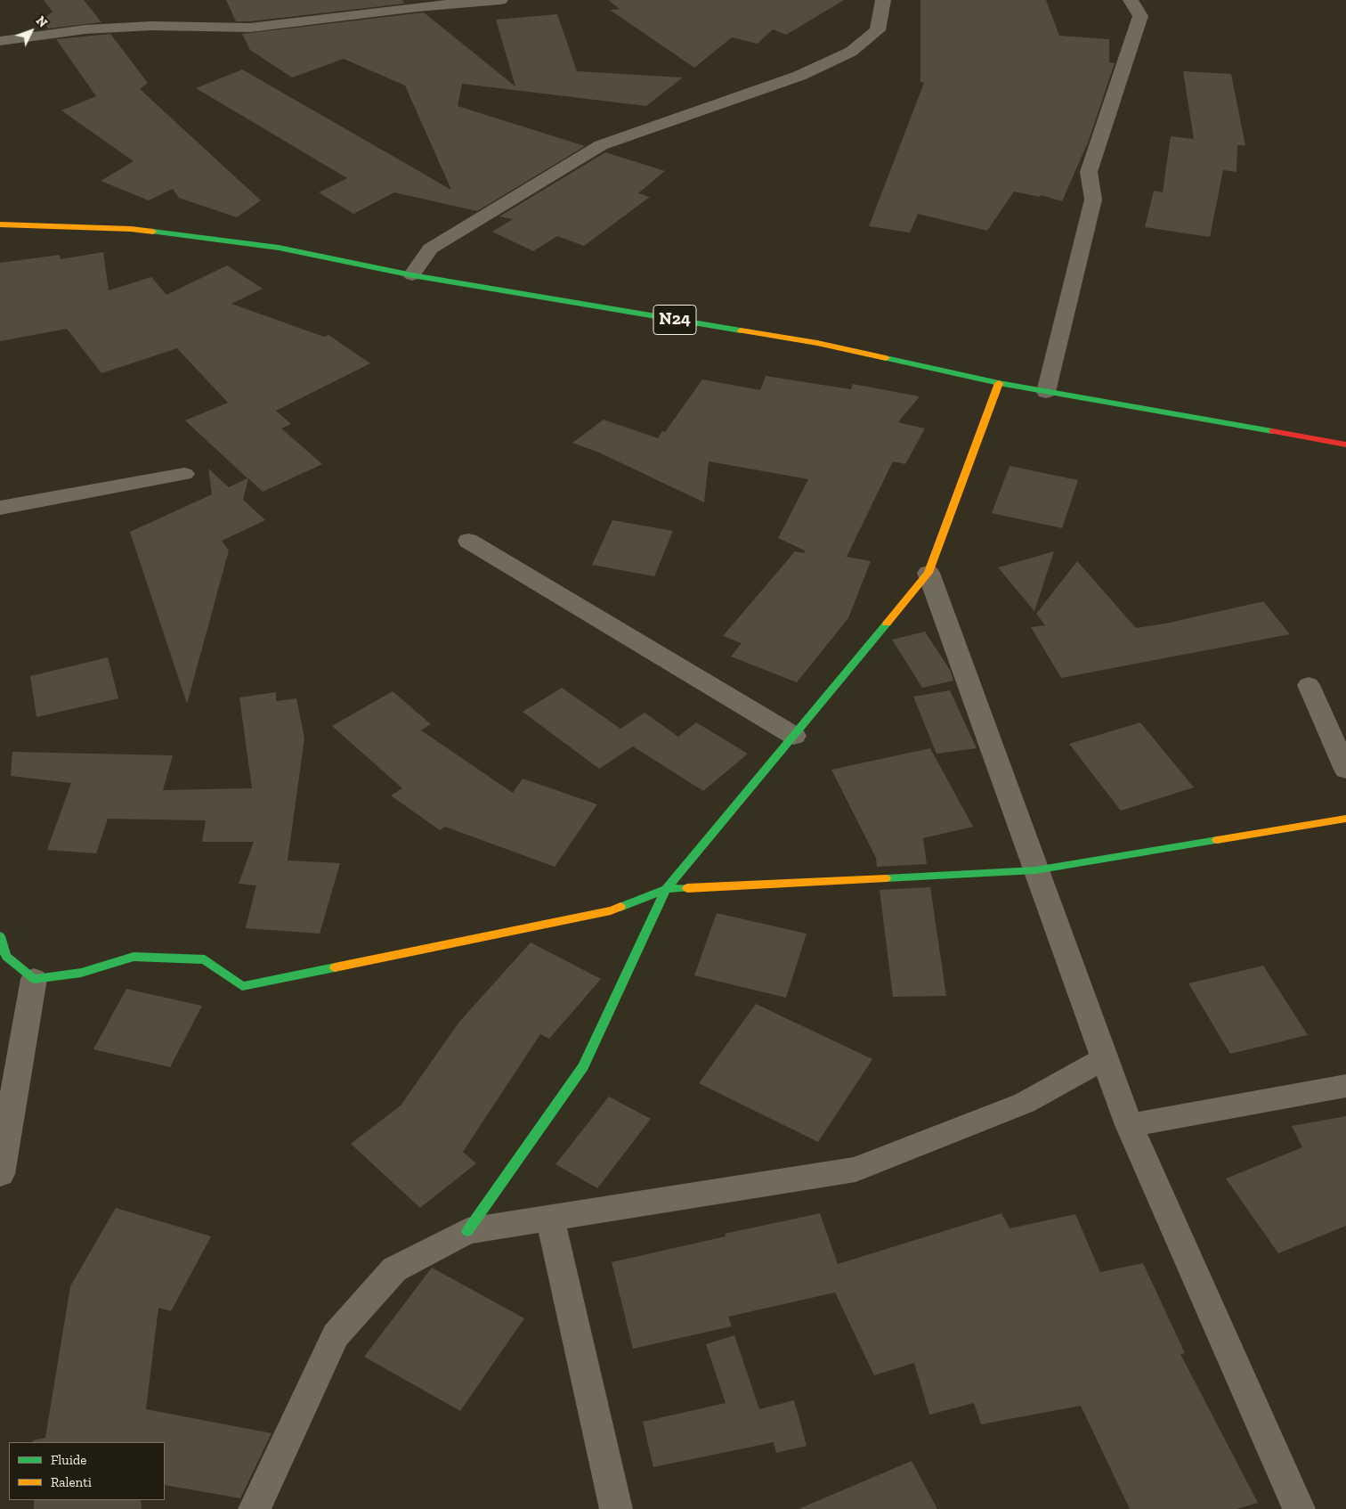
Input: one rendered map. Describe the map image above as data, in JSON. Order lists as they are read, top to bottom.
{
  "streets": {
    "street": ["N24"]
  },
  "legend": ["Fluide", "Ralenti"],
  "north": "top right"
}
